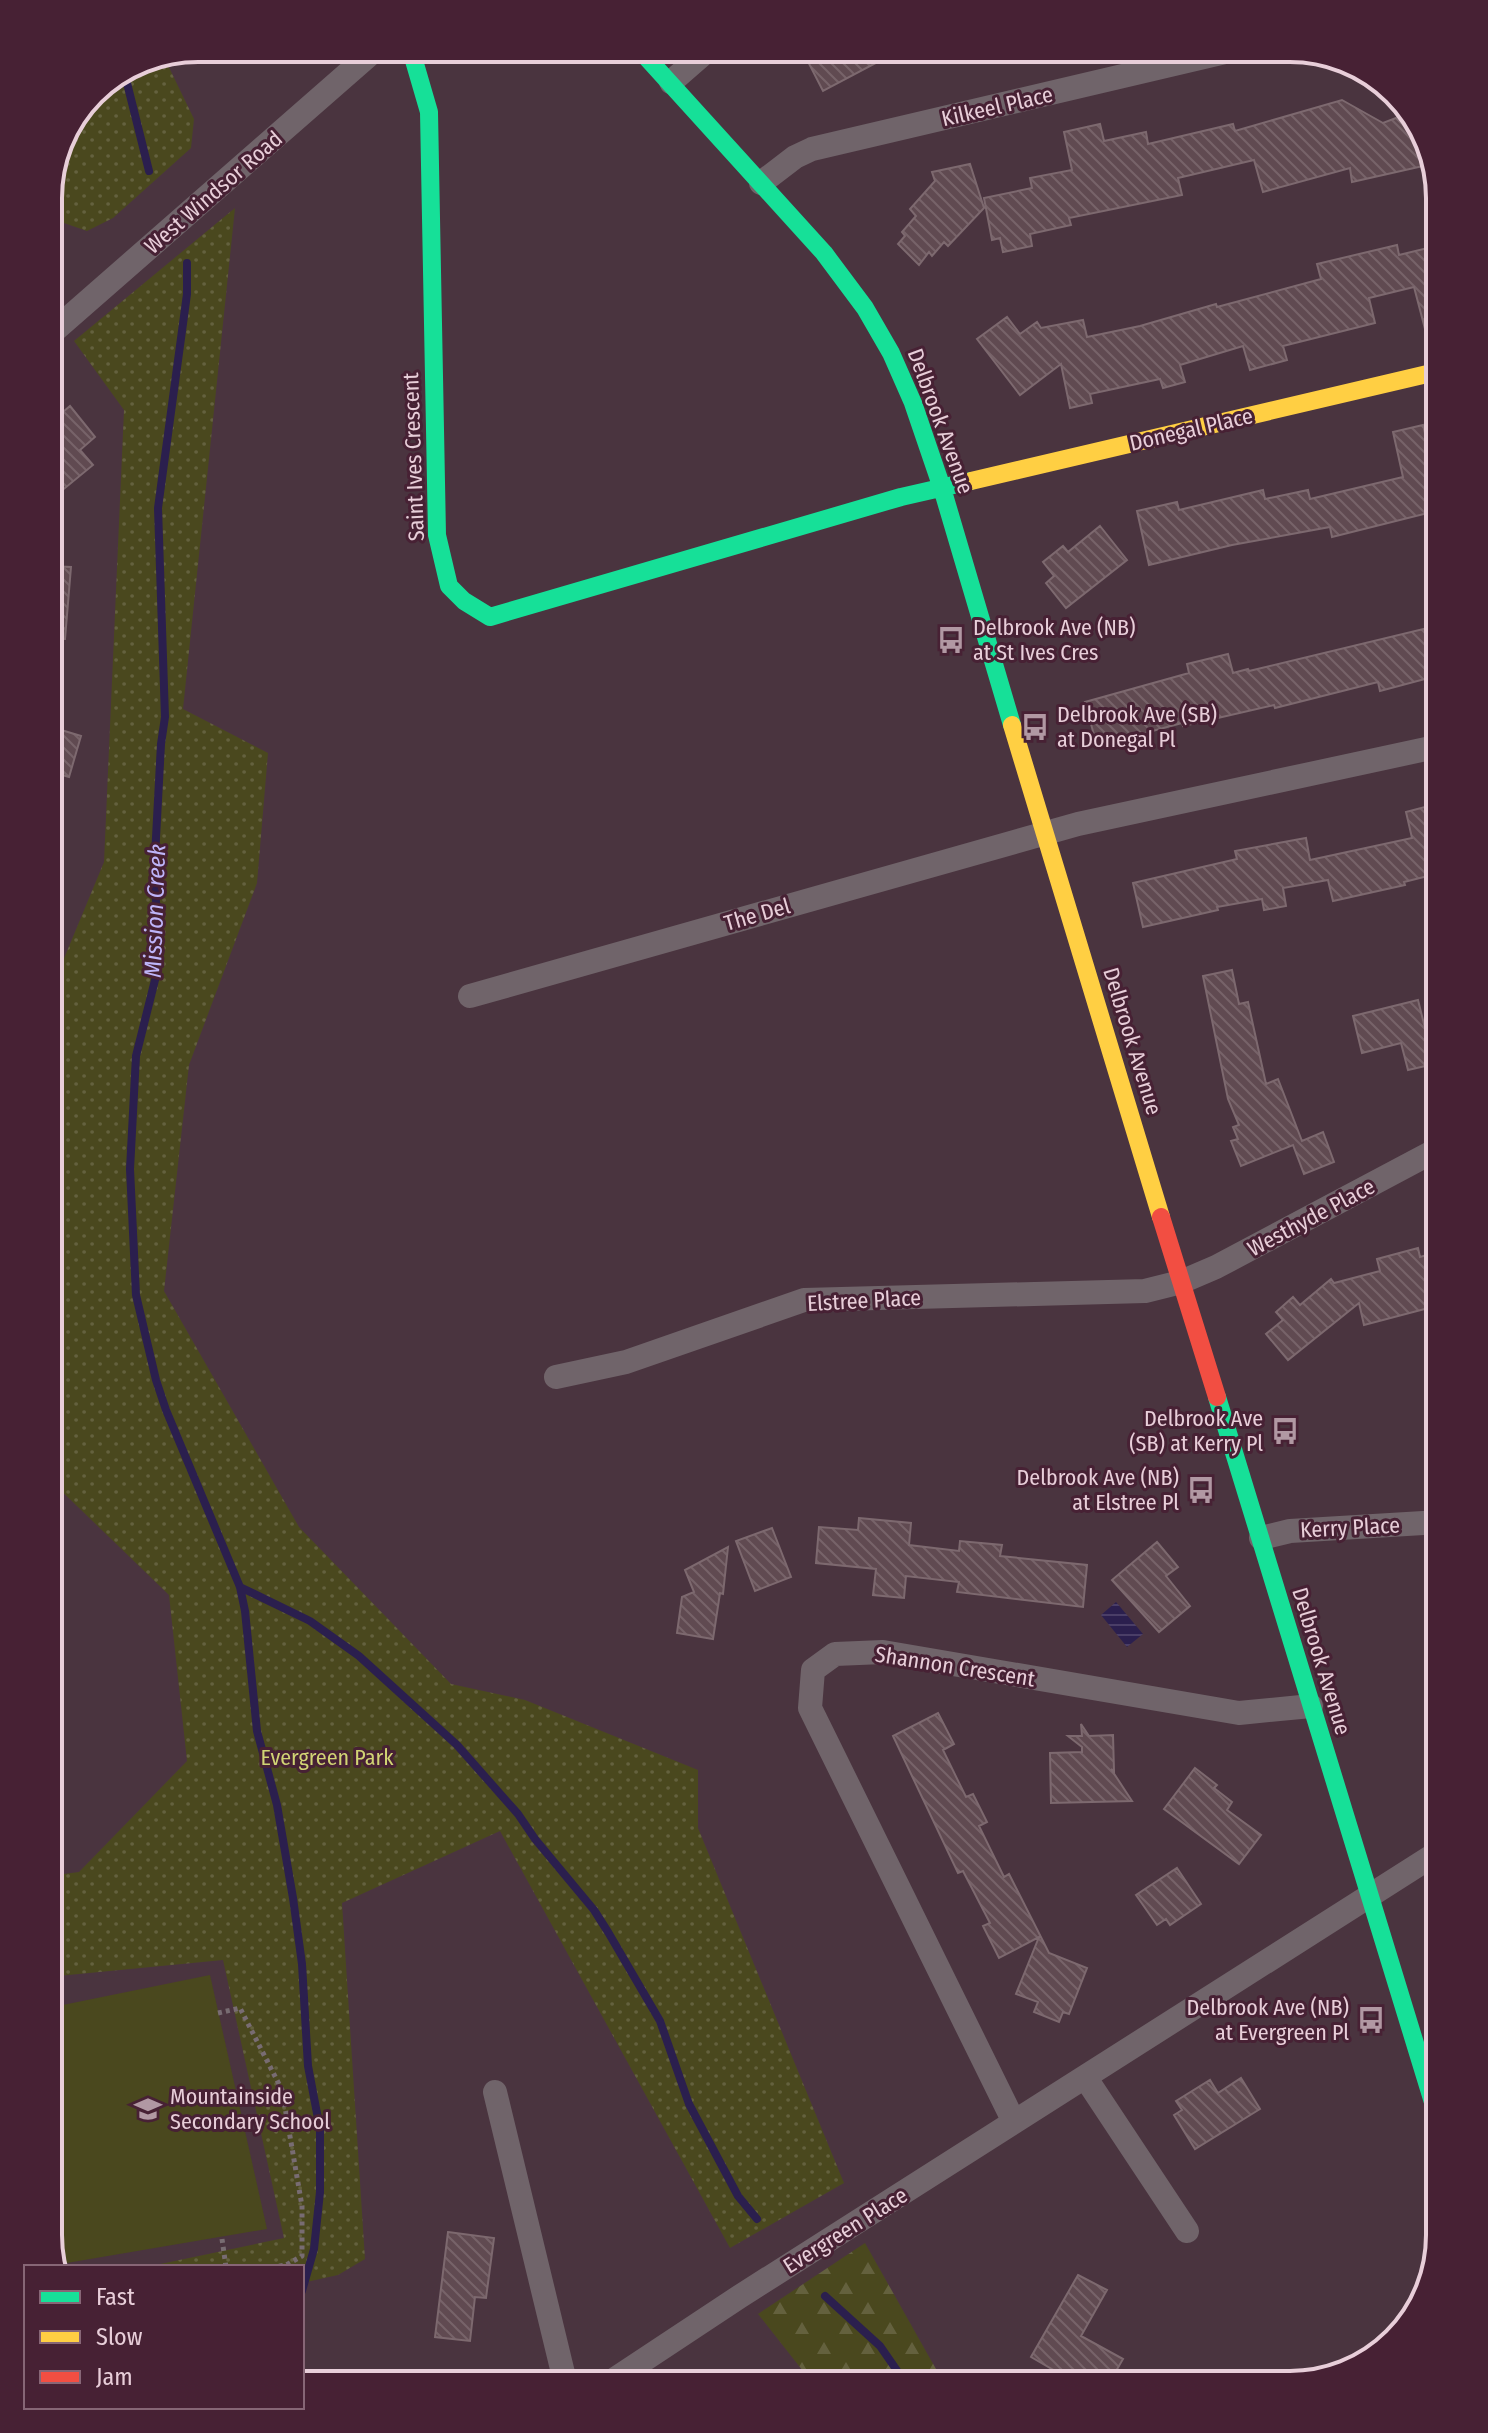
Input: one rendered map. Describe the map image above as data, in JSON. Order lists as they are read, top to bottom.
{
  "streets": {
    "street": [
      "Kilkeel Place",
      "West Windsor Road",
      "Delbrook Avenue",
      "Donegal Place",
      "Saint Ives Crescent",
      "The Del",
      "Westhyde Place",
      "Elstree Place",
      "Kerry Place",
      "Shannon Crescent",
      "Evergreen Place"
    ]
  },
  "crossings": [
    ["Kilkeel Place", "Delbrook Avenue"],
    ["Delbrook Avenue", "Donegal Place"],
    ["Delbrook Avenue", "Saint Ives Crescent"],
    ["Delbrook Avenue", "The Del"],
    ["Delbrook Avenue", "Westhyde Place"],
    ["Delbrook Avenue", "Elstree Place"],
    ["Delbrook Avenue", "Kerry Place"],
    ["Delbrook Avenue", "Shannon Crescent"],
    ["Delbrook Avenue", "Evergreen Place"],
    ["Donegal Place", "Saint Ives Crescent"],
    ["Westhyde Place", "Elstree Place"],
    ["Shannon Crescent", "Evergreen Place"]
  ],
  "water": ["Mission Creek"],
  "parks": ["Evergreen Park"],
  "places": {
    "bus stop": [
      "Delbrook Ave (NB) at St Ives Cres",
      "Delbrook Ave (SB) at Donegal Pl",
      "Delbrook Ave (SB) at Kerry Pl",
      "Delbrook Ave (NB) at Elstree Pl",
      "Delbrook Ave (NB) at Evergreen Pl"
    ],
    "school or university": ["Mountainside Secondary School"]
  },
  "legend": ["Fast", "Slow", "Jam"]
}
